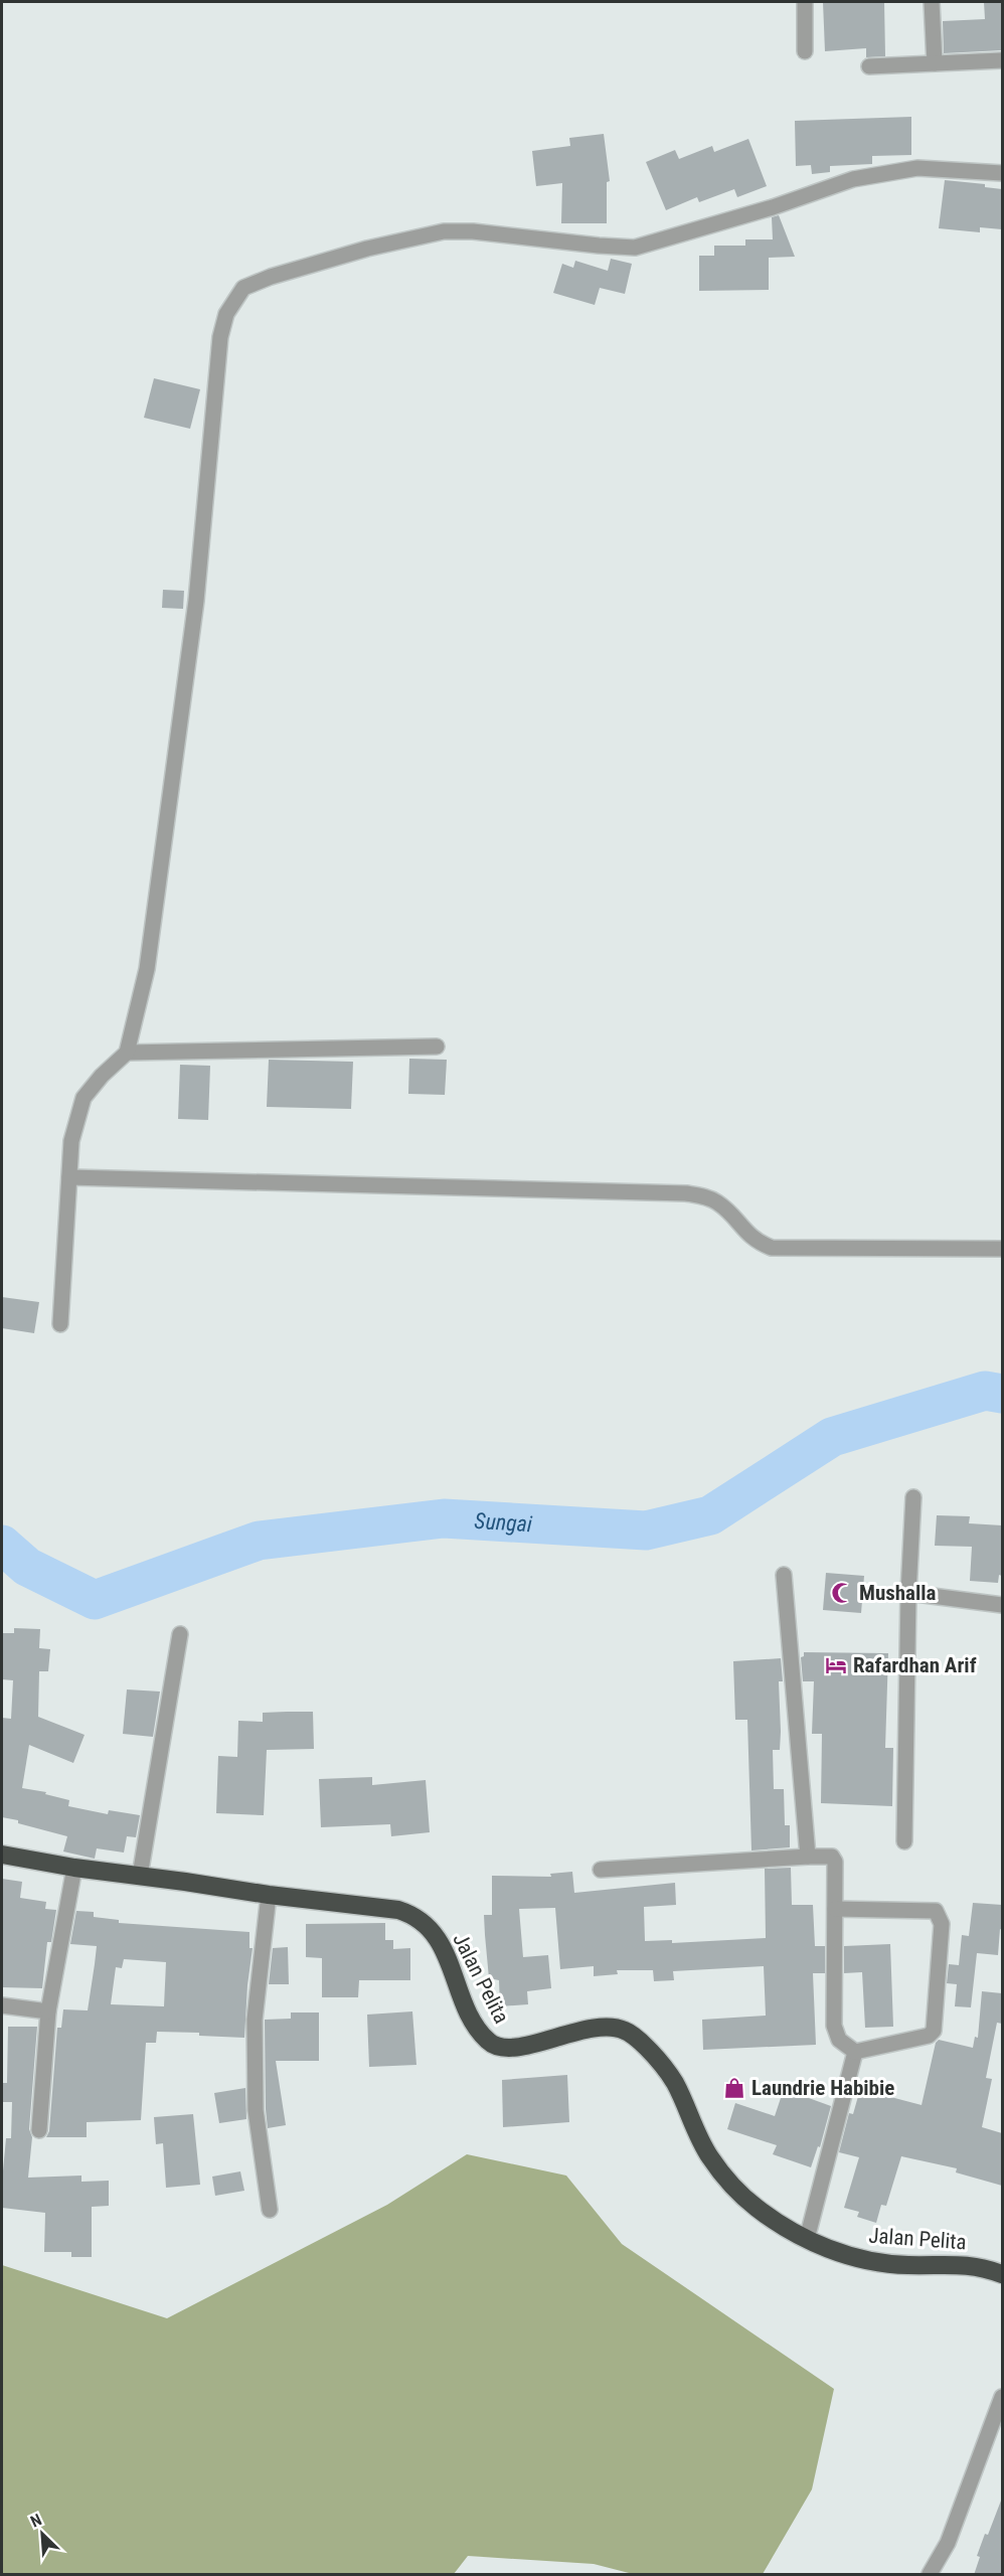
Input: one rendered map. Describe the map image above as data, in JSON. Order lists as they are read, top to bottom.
{
  "streets": {
    "highway": ["Jalan Pelita"]
  },
  "water": ["Sungai"],
  "places": {
    "mosque": ["Mushalla"],
    "hotel": ["Rafardhan Arif"],
    "shop": ["Laundrie Habibie"]
  },
  "north": "top left"
}
